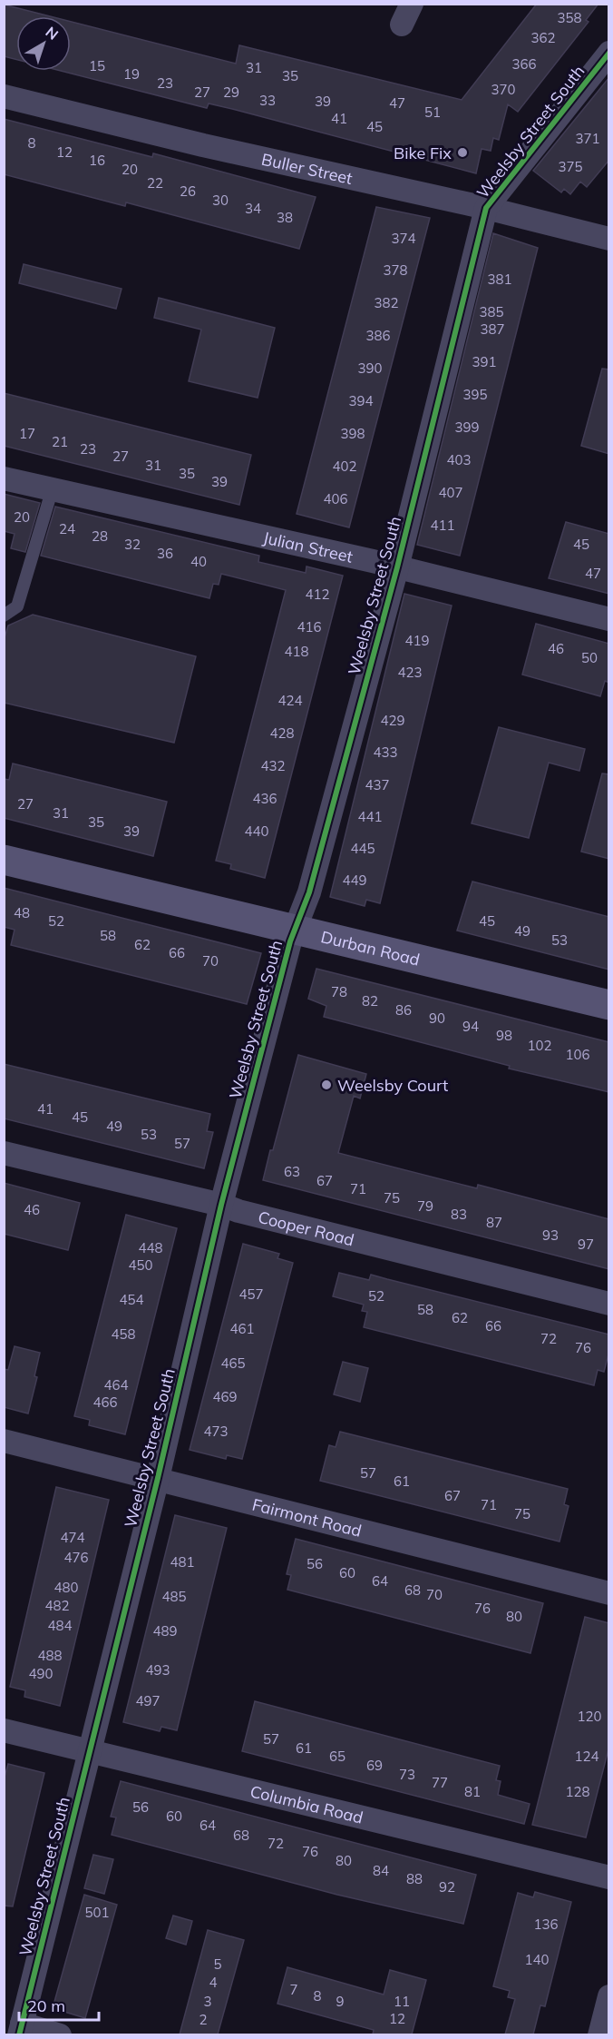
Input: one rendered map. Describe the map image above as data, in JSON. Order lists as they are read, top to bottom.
{
  "streets": {
    "street": [
      "Weelsby Street South",
      "Buller Street",
      "Julian Street",
      "Durban Road",
      "Cooper Road",
      "Fairmont Road",
      "Columbia Road"
    ]
  },
  "crossings": [
    ["Weelsby Street South", "Buller Street"],
    ["Weelsby Street South", "Julian Street"],
    ["Weelsby Street South", "Durban Road"],
    ["Weelsby Street South", "Cooper Road"],
    ["Weelsby Street South", "Fairmont Road"],
    ["Weelsby Street South", "Columbia Road"]
  ],
  "places": ["Bike Fix", "Weelsby Court"],
  "house_numbers": [
    "358",
    "362",
    "366",
    "15",
    "31",
    "19",
    "35",
    "23",
    "370",
    "27",
    "29",
    "33",
    "39",
    "47",
    "51",
    "41",
    "45",
    "371",
    "8",
    "12",
    "16",
    "375",
    "20",
    "22",
    "26",
    "30",
    "34",
    "38",
    "374",
    "378",
    "381",
    "382",
    "385",
    "387",
    "386",
    "391",
    "390",
    "395",
    "394",
    "399",
    "17",
    "398",
    "21",
    "23",
    "27",
    "403",
    "31",
    "402",
    "35",
    "39",
    "407",
    "406",
    "20",
    "411",
    "24",
    "28",
    "32",
    "45",
    "36",
    "40",
    "47",
    "412",
    "416",
    "419",
    "46",
    "418",
    "50",
    "423",
    "424",
    "429",
    "428",
    "433",
    "432",
    "437",
    "436",
    "27",
    "31",
    "441",
    "35",
    "39",
    "440",
    "445",
    "449",
    "48",
    "52",
    "45",
    "49",
    "58",
    "53",
    "62",
    "66",
    "70",
    "78",
    "82",
    "86",
    "90",
    "94",
    "98",
    "102",
    "106",
    "41",
    "45",
    "49",
    "53",
    "57",
    "63",
    "67",
    "71",
    "75",
    "79",
    "46",
    "83",
    "87",
    "93",
    "97",
    "448",
    "450",
    "457",
    "52",
    "454",
    "58",
    "62",
    "66",
    "461",
    "458",
    "72",
    "76",
    "465",
    "464",
    "469",
    "466",
    "473",
    "57",
    "61",
    "67",
    "71",
    "75",
    "474",
    "476",
    "481",
    "56",
    "60",
    "64",
    "480",
    "68",
    "70",
    "485",
    "482",
    "76",
    "80",
    "484",
    "489",
    "488",
    "493",
    "490",
    "497",
    "120",
    "57",
    "61",
    "65",
    "124",
    "69",
    "73",
    "77",
    "81",
    "128",
    "56",
    "60",
    "64",
    "68",
    "72",
    "76",
    "80",
    "84",
    "88",
    "92",
    "501",
    "136",
    "140",
    "5",
    "4",
    "7",
    "8",
    "3",
    "9",
    "11",
    "12",
    "2"
  ],
  "scale_bar": "20 m",
  "north": "top right"
}
